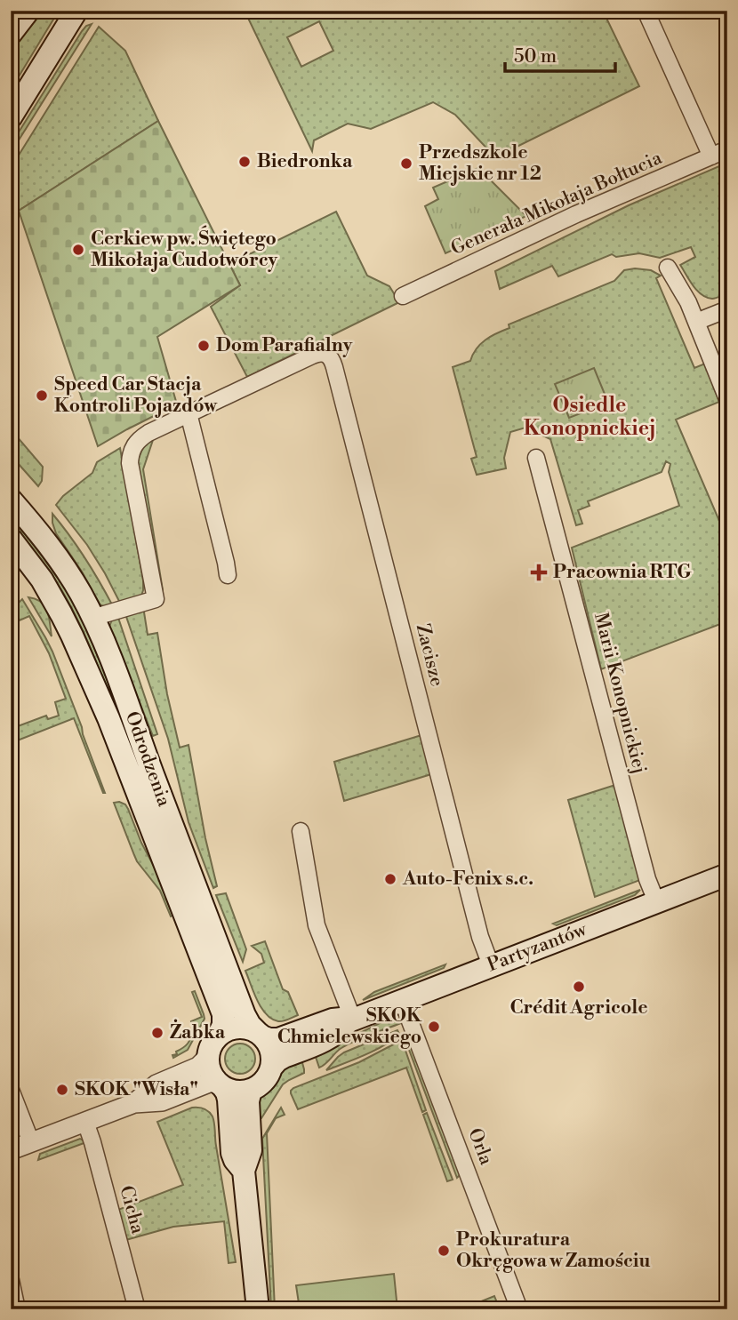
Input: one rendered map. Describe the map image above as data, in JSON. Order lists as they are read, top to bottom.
{
  "streets": {
    "main road": ["Odrodzenia", "Partyzantów"],
    "street": [
      "Generała Mikołaja Bołtucia",
      "Zacisze",
      "Marii Konopnickiej",
      "Orla",
      "Cicha"
    ]
  },
  "crossings": [
    ["Zacisze", "Partyzantów"],
    ["Marii Konopnickiej", "Partyzantów"],
    ["Odrodzenia", "Partyzantów"],
    ["Partyzantów", "Orla"]
  ],
  "districts": ["Osiedle Konopnickiej"],
  "places": {
    "other": [
      "Biedronka",
      "Przedszkole Miejskie nr 12",
      "Cerkiew pw. Świętego Mikołaja Cudotwórcy",
      "Dom Parafialny",
      "Speed Car Stacja Kontroli Pojazdów",
      "Auto-Fenix s.c.",
      "Crédit Agricole",
      "SKOK Chmielewskiego",
      "Żabka",
      "SKOK \"Wisła\"",
      "Prokuratura Okręgowa w Zamościu"
    ],
    "health": ["Pracownia RTG"]
  },
  "scale_bar": "50 m"
}
